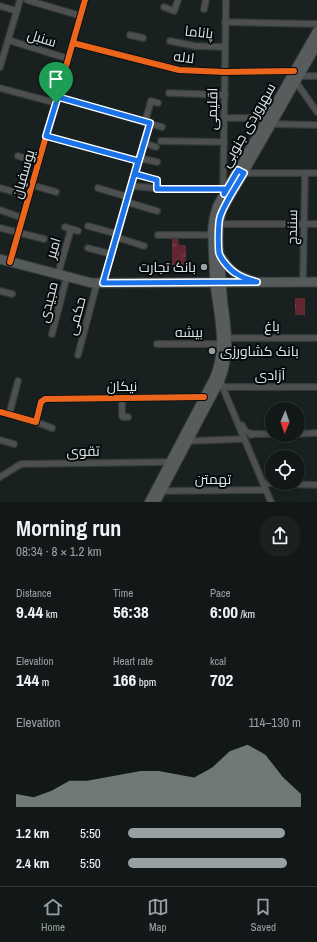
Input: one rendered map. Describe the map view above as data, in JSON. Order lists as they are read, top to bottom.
{
  "streets": {
    "main road": ["سهروردی جنوبی"],
    "street": [
      "پاناما",
      "سنبل",
      "لاله",
      "اقلیمی",
      "یوسفیان",
      "سنندج",
      "امیر",
      "مجیدی",
      "حکمی",
      "باغ",
      "بیشه",
      "آزادی",
      "نیکان",
      "تقوی",
      "تهمتن"
    ]
  },
  "crossings": [
    ["پاناما", "اقلیمی"],
    ["سنبل", "یوسفیان"],
    ["لاله", "اقلیمی"],
    ["لاله", "سهروردی جنوبی"],
    ["لاله", "یوسفیان"],
    ["اقلیمی", "سهروردی جنوبی"],
    ["امیر", "مجیدی"],
    ["باغ", "بیشه"]
  ],
  "places": ["بانک تجارت", "بانک کشاورزی"],
  "north": "bottom",
  "page": {
    "heading": ["Morning run", "08:34 · 8 × 1.2 km"],
    "stats": [
      ["Distance", "9.44 km"],
      ["Time", "56:38"],
      ["Pace", "6:00 /km"],
      ["Elevation", "144 m"],
      ["Heart rate", "166 bpm"],
      ["kcal", "702"]
    ],
    "chart": ["Elevation", "114–130 m"],
    "list": [
      {
        "name": "1.2 km",
        "note": "5:50"
      },
      {
        "name": "2.4 km",
        "note": "5:50"
      }
    ],
    "tabs": ["Home", "Map", "Saved"]
  }
}
